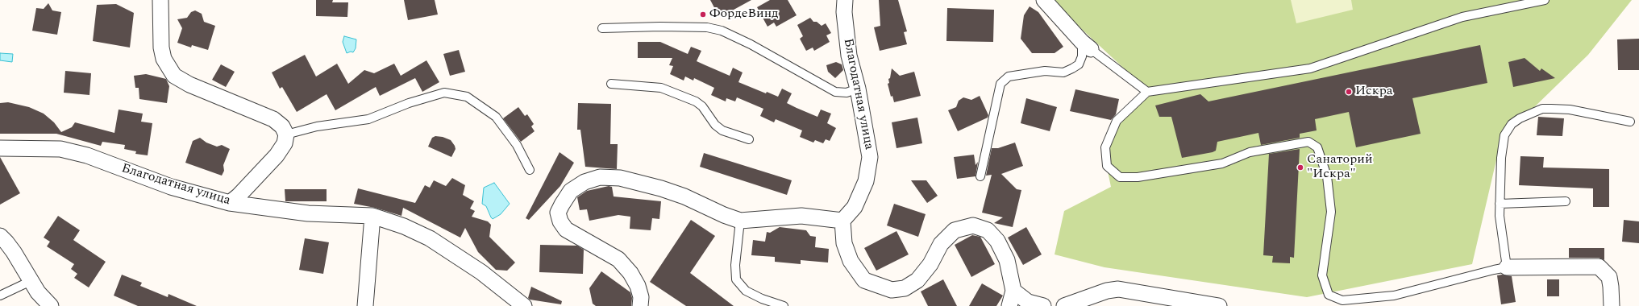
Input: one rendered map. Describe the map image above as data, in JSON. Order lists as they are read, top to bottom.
{
  "streets": {
    "street": ["Благодатная улица"]
  },
  "places": ["ФордеВинд", "Искра", "Санаторий \"Искра\""]
}
